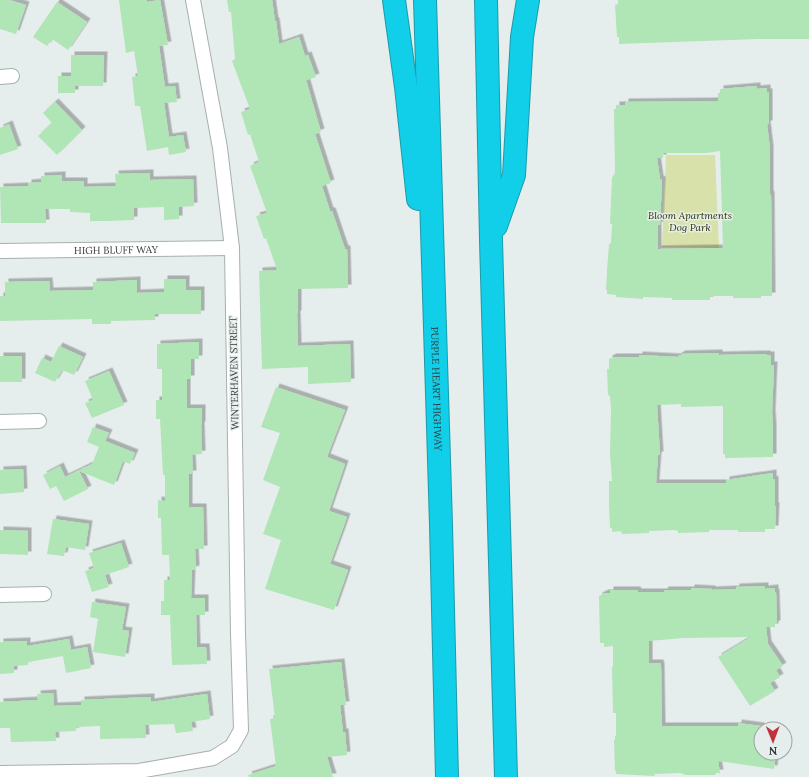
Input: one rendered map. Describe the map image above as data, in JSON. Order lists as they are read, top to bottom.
{
  "streets": {
    "highway": ["PURPLE HEART HIGHWAY"],
    "street": ["HIGH BLUFF WAY", "WINTERHAVEN STREET"]
  },
  "crossings": [
    ["HIGH BLUFF WAY", "WINTERHAVEN STREET"]
  ],
  "parks": ["Bloom Apartments Dog Park"],
  "north": "bottom"
}
